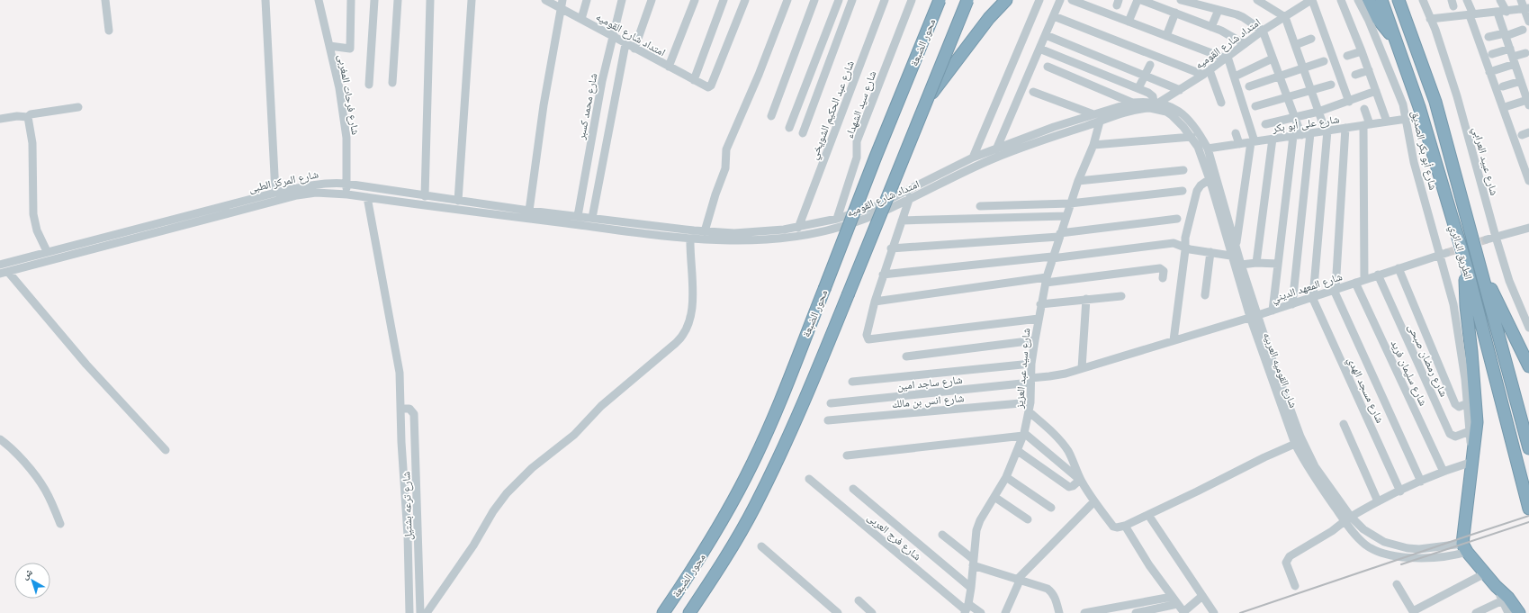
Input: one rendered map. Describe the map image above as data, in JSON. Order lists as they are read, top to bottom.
{
  "streets": {
    "highway": ["محور الضبعة", "الطريق الدائري"],
    "street": [
      "امتداد شارع القوميه",
      "شارع فرحات المغربى",
      "شارع سيد الشهداء",
      "شارع محمد كسبر",
      "شارع عبد الحكيم الشويخي",
      "شارع على أبو بكر",
      "شارع أبو بكر الصديق",
      "شارع عبيد العرابي",
      "شارع المركز الطبى",
      "شارع المعهد الديني",
      "شارع رمضان صبحى",
      "شارع سيد عبد العزيز",
      "شارع القوميه العربيه",
      "شارع سليمان فريد",
      "شارع ساجد امين",
      "شارع مسجد الهدي",
      "شارع انس بن مالك",
      "شارع ترعه بشتيل",
      "شارع فرج العربى"
    ]
  },
  "crossings": [
    ["امتداد شارع القوميه", "شارع سيد الشهداء"],
    ["امتداد شارع القوميه", "شارع محمد كسبر"],
    ["امتداد شارع القوميه", "شارع عبد الحكيم الشويخي"],
    ["امتداد شارع القوميه", "شارع المركز الطبى"],
    ["امتداد شارع القوميه", "شارع سيد عبد العزيز"],
    ["امتداد شارع القوميه", "شارع القوميه العربيه"],
    ["شارع فرحات المغربى", "شارع المركز الطبى"],
    ["شارع محمد كسبر", "شارع المركز الطبى"],
    ["شارع على أبو بكر", "شارع أبو بكر الصديق"],
    ["شارع على أبو بكر", "شارع القوميه العربيه"],
    ["شارع أبو بكر الصديق", "شارع المعهد الديني"],
    ["شارع أبو بكر الصديق", "شارع رمضان صبحى"],
    ["شارع المركز الطبى", "شارع ترعه بشتيل"],
    ["شارع المعهد الديني", "شارع رمضان صبحى"],
    ["شارع المعهد الديني", "شارع سيد عبد العزيز"],
    ["شارع المعهد الديني", "شارع القوميه العربيه"],
    ["شارع المعهد الديني", "شارع سليمان فريد"],
    ["شارع المعهد الديني", "شارع ساجد امين"],
    ["شارع المعهد الديني", "شارع مسجد الهدي"],
    ["شارع سيد عبد العزيز", "شارع ساجد امين"],
    ["شارع سيد عبد العزيز", "شارع انس بن مالك"],
    ["شارع سيد عبد العزيز", "شارع فرج العربى"]
  ],
  "north": "top left"
}
